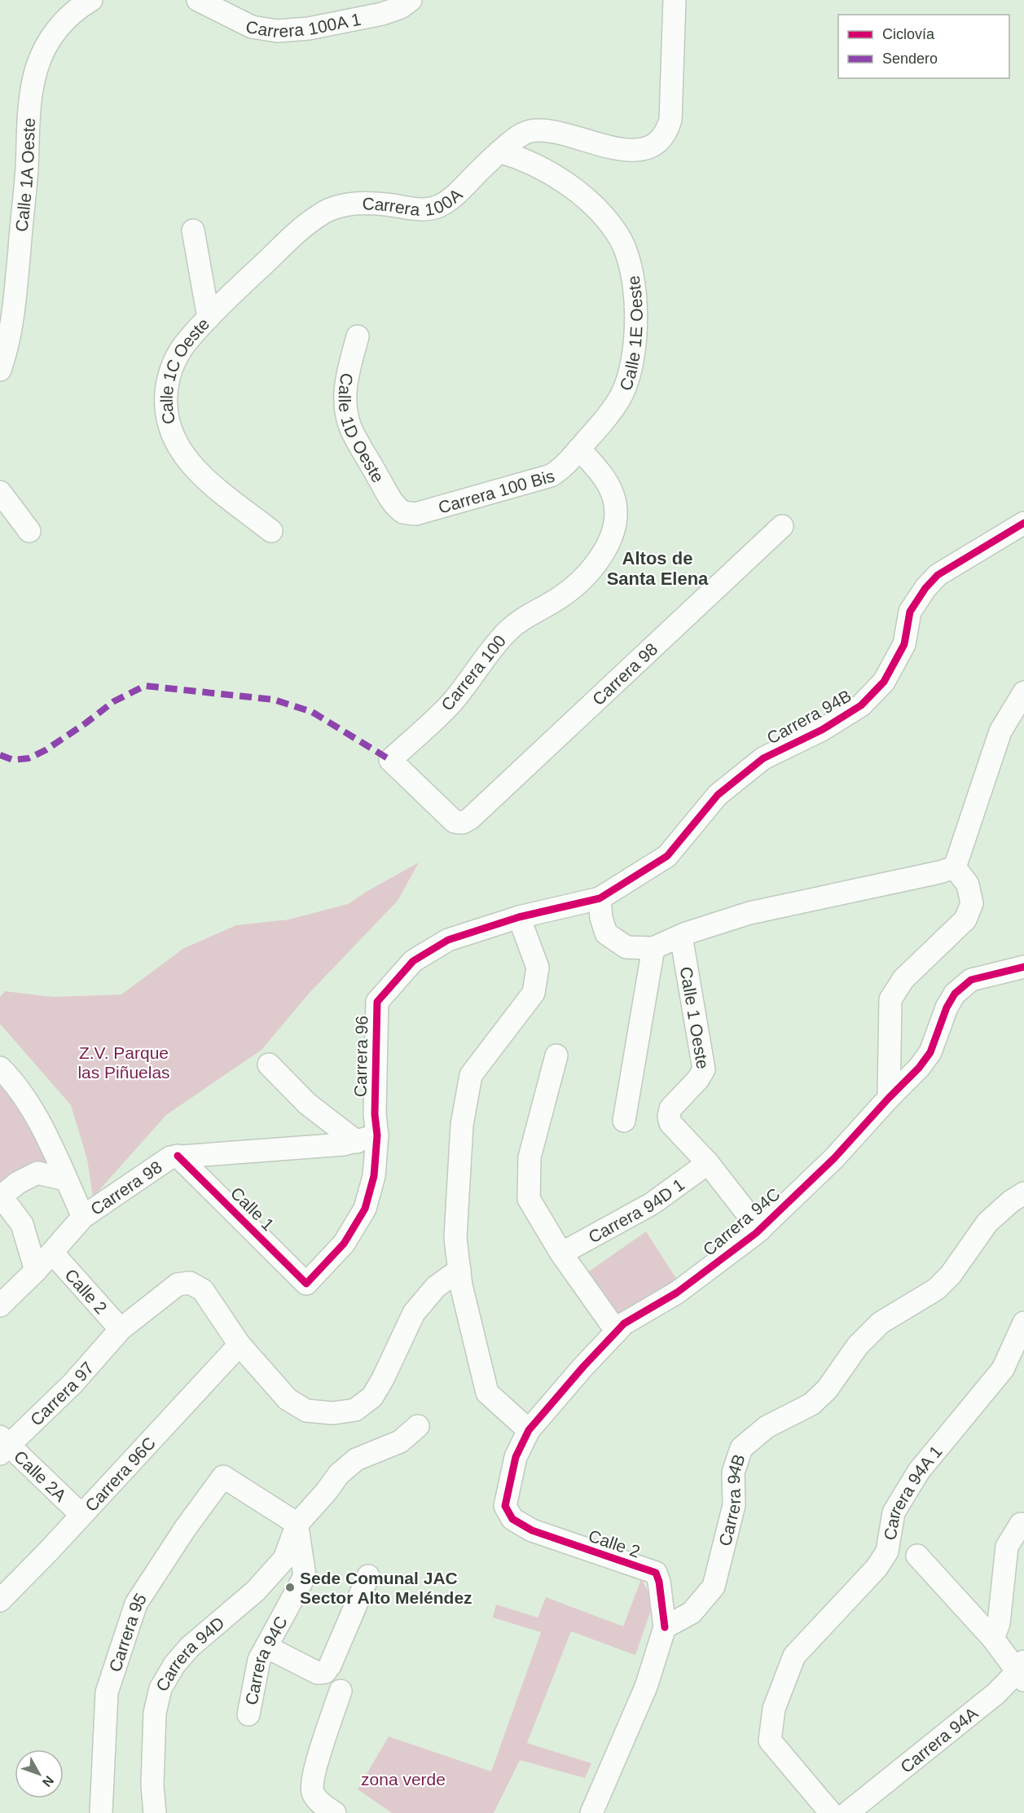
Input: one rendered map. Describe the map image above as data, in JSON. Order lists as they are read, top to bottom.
{
  "streets": {
    "street": [
      "Carrera 100A 1",
      "Calle 1A Oeste",
      "Carrera 100A",
      "Calle 1E Oeste",
      "Calle 1C Oeste",
      "Calle 1D Oeste",
      "Carrera 100 Bis",
      "Carrera 100",
      "Carrera 98",
      "Carrera 94B",
      "Calle 1 Oeste",
      "Carrera 96",
      "Calle 1",
      "Carrera 94D 1",
      "Carrera 94C",
      "Calle 2",
      "Carrera 97",
      "Carrera 96C",
      "Calle 2A",
      "Carrera 94A 1",
      "Carrera 95",
      "Carrera 94D",
      "Carrera 94A"
    ]
  },
  "crossings": [
    ["Carrera 100A", "Calle 1E Oeste"],
    ["Carrera 100A", "Calle 1C Oeste"],
    ["Calle 1E Oeste", "Carrera 100 Bis"],
    ["Calle 1E Oeste", "Carrera 100"],
    ["Calle 1D Oeste", "Carrera 100 Bis"],
    ["Carrera 100 Bis", "Carrera 100"],
    ["Carrera 100", "Carrera 98"],
    ["Carrera 98", "Carrera 96"],
    ["Carrera 98", "Calle 1"],
    ["Carrera 98", "Calle 2"],
    ["Carrera 94B", "Carrera 96"],
    ["Carrera 94B", "Calle 2"],
    ["Calle 1 Oeste", "Carrera 94D 1"],
    ["Calle 1 Oeste", "Carrera 94C"],
    ["Carrera 96", "Calle 1"],
    ["Carrera 94C", "Calle 2"],
    ["Carrera 94C", "Carrera 95"],
    ["Carrera 94C", "Carrera 94D"],
    ["Calle 2", "Carrera 97"],
    ["Carrera 97", "Carrera 96C"],
    ["Carrera 97", "Calle 2A"],
    ["Carrera 96C", "Calle 2A"],
    ["Carrera 95", "Carrera 94D"]
  ],
  "districts": ["Altos de Santa Elena"],
  "parks": ["Z.V. Parque las Piñuelas", "zona verde"],
  "places": ["Sede Comunal JAC Sector Alto Meléndez"],
  "legend": ["Ciclovía", "Sendero"],
  "north": "bottom right"
}
